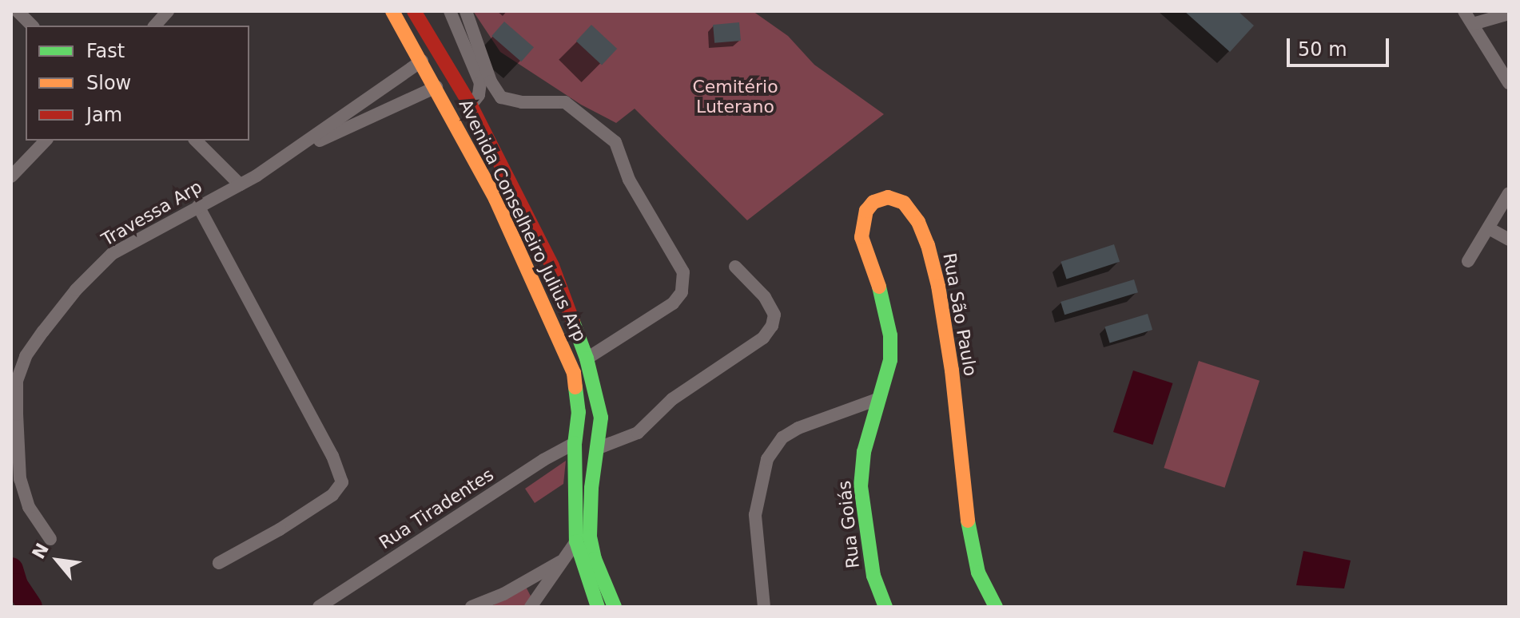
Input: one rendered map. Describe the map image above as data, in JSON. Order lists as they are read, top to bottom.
{
  "streets": {
    "main road": ["Avenida Conselheiro Julius Arp", "Rua São Paulo", "Rua Goiás"],
    "street": ["Travessa Arp", "Rua Tiradentes"]
  },
  "crossings": [
    ["Travessa Arp", "Avenida Conselheiro Julius Arp"],
    ["Avenida Conselheiro Julius Arp", "Rua Tiradentes"],
    ["Rua São Paulo", "Rua Goiás"]
  ],
  "parks": ["Cemitério Luterano"],
  "legend": ["Fast", "Slow", "Jam"],
  "scale_bar": "50 m",
  "north": "top left"
}
